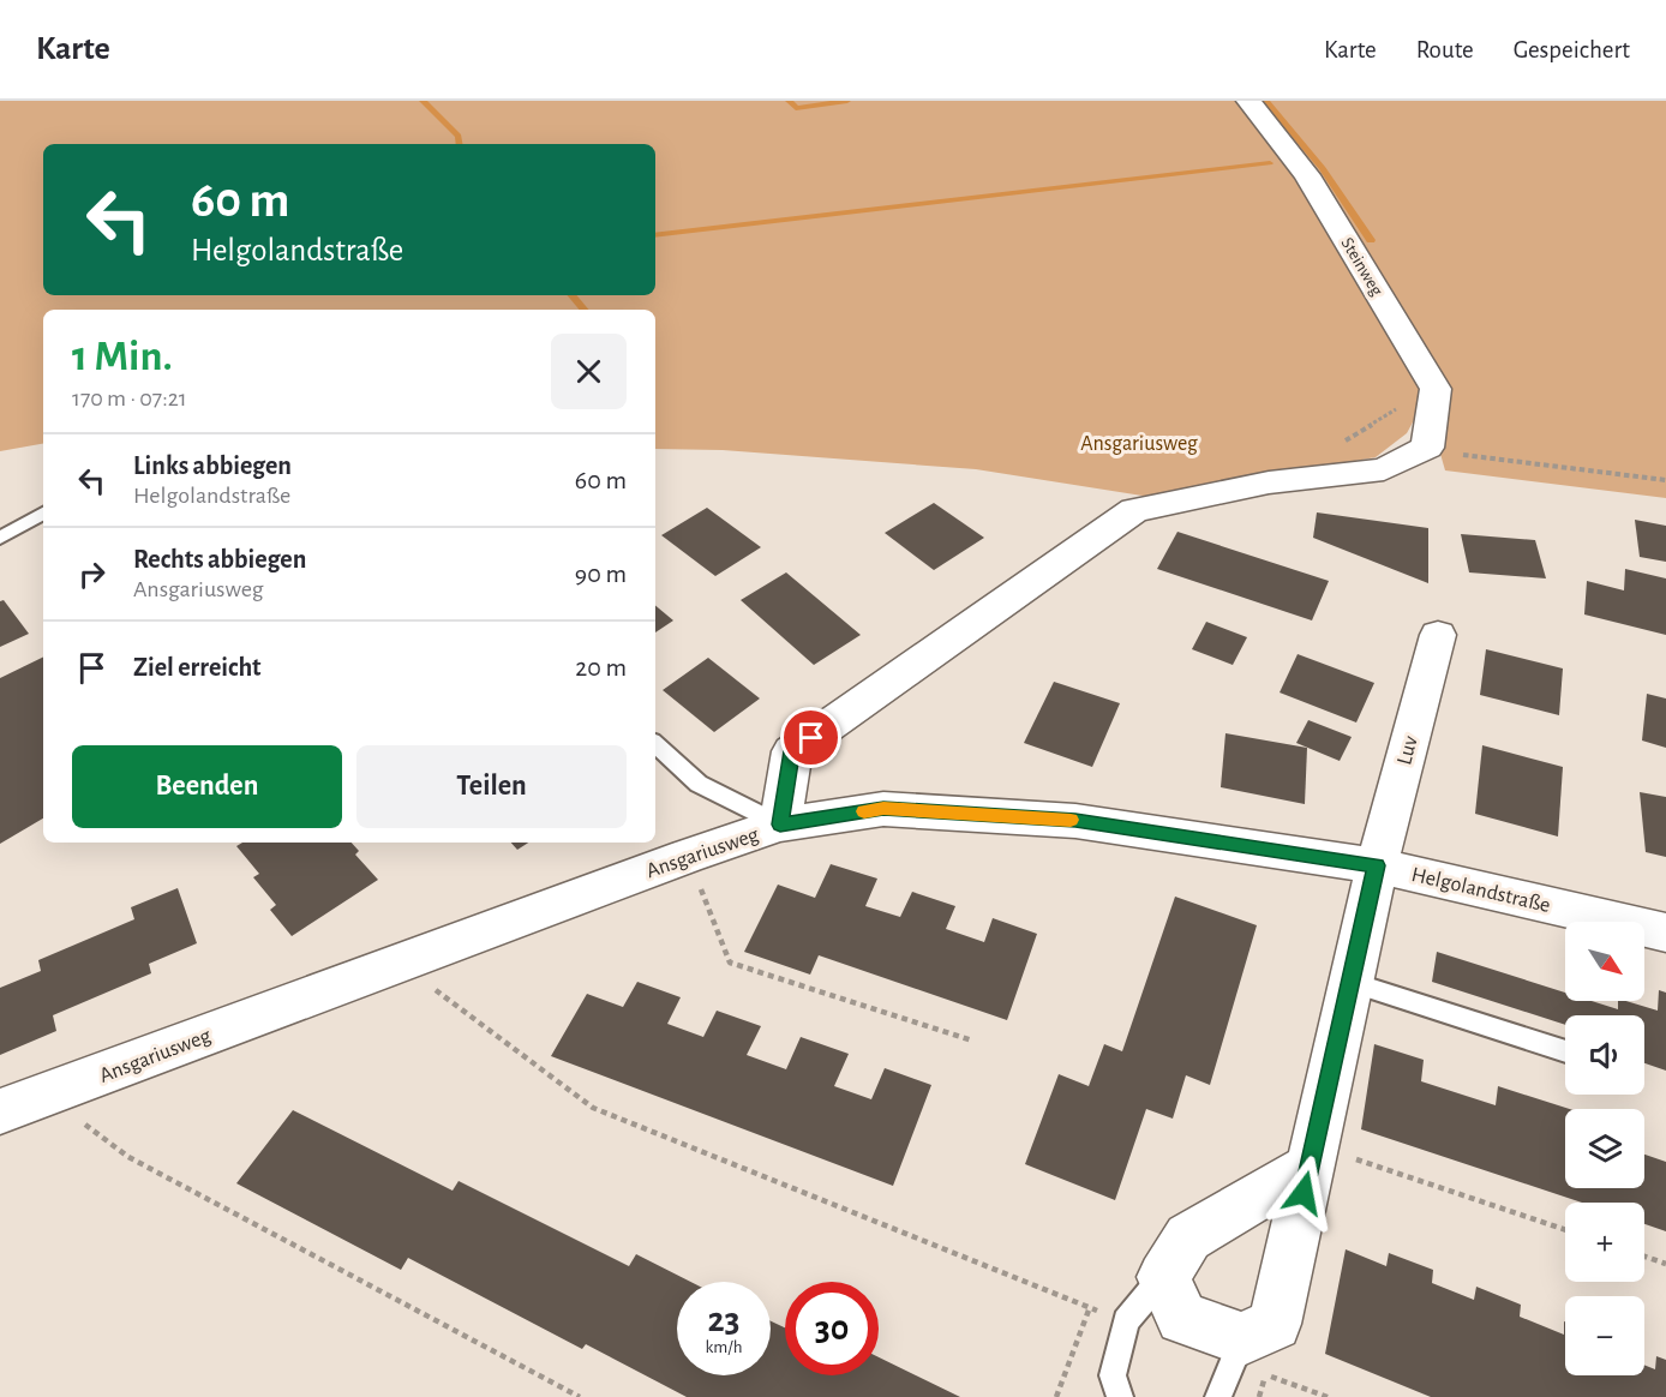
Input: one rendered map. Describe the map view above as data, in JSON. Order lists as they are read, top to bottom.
{
  "streets": {
    "street": [
      "Steinweg",
      "Luv",
      "Ansgariusweg",
      "Helgolandstraße"
    ]
  },
  "crossings": [
    ["Steinweg", "Ansgariusweg"],
    ["Luv", "Helgolandstraße"],
    ["Ansgariusweg", "Helgolandstraße"]
  ],
  "parks": ["Ansgariusweg"],
  "north": "bottom right",
  "page": {
    "header": "Karte",
    "nav": ["Karte", "Route", "Gespeichert"],
    "turn": ["60 m", "Helgolandstraße"],
    "heading": ["1 Min.", "170 m · 07:21"],
    "list": [
      {
        "name": "Links abbiegen",
        "note": "Helgolandstraße",
        "value": "60 m"
      },
      {
        "name": "Rechts abbiegen",
        "note": "Ansgariusweg",
        "value": "90 m"
      },
      {
        "name": "Ziel erreicht",
        "value": "20 m"
      }
    ],
    "buttons": ["Beenden", "Teilen"],
    "map_buttons": ["+", "−"],
    "speed": "23 km/h",
    "limit": "30"
  }
}
